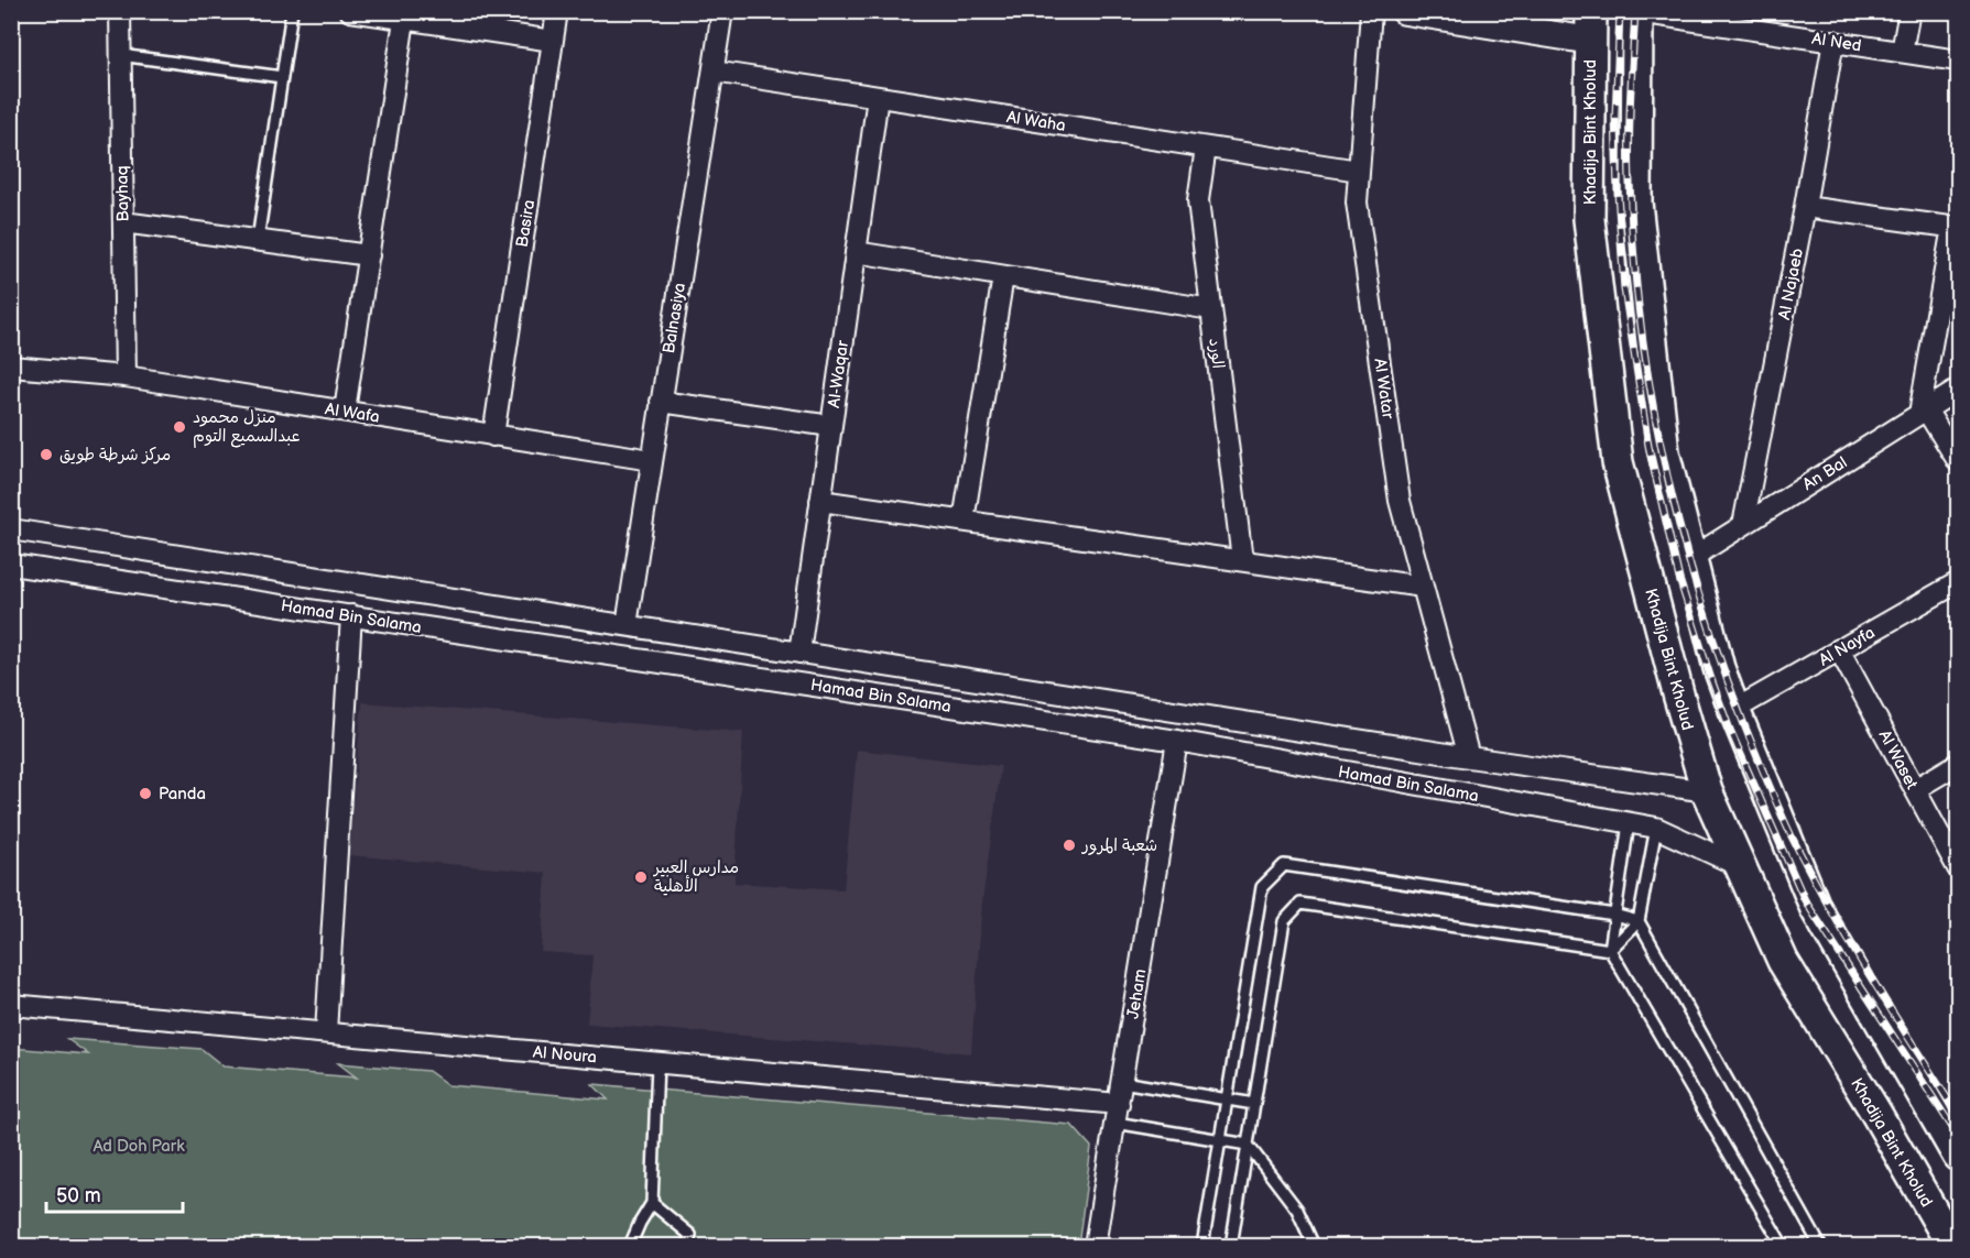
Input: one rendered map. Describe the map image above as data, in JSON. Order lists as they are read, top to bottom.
{
  "streets": {
    "main road": ["Khadija Bint Kholud"],
    "street": [
      "Al Ned",
      "Al Waha",
      "Bayhaq",
      "Basira",
      "Al Najaeb",
      "Balnasiya",
      "الورد",
      "Al-Waqar",
      "Al Watar",
      "Al Wafa",
      "An Bal",
      "Hamad Bin Salama",
      "Al Nayfa",
      "Al Waset",
      "Jeham",
      "Al Noura"
    ]
  },
  "crossings": [
    ["Al Ned", "Al Najaeb"],
    ["Al Waha", "Balnasiya"],
    ["Al Waha", "الورد"],
    ["Al Waha", "Al-Waqar"],
    ["Al Waha", "Al Watar"],
    ["Khadija Bint Kholud", "Hamad Bin Salama"],
    ["Bayhaq", "Al Wafa"],
    ["Basira", "Al Wafa"],
    ["Al Najaeb", "An Bal"],
    ["Balnasiya", "Al Wafa"],
    ["Balnasiya", "Hamad Bin Salama"],
    ["Al-Waqar", "Hamad Bin Salama"],
    ["Al Watar", "Hamad Bin Salama"],
    ["Hamad Bin Salama", "Jeham"],
    ["Al Nayfa", "Al Waset"],
    ["Jeham", "Al Noura"]
  ],
  "parks": ["Ad Doh Park"],
  "places": [
    "منزل محمود عبدالسميع التوم",
    "مركز شرطة طويق",
    "Panda",
    "شعبة المرور",
    "مدارس العبير الأهلية"
  ],
  "scale_bar": "50 m"
}
